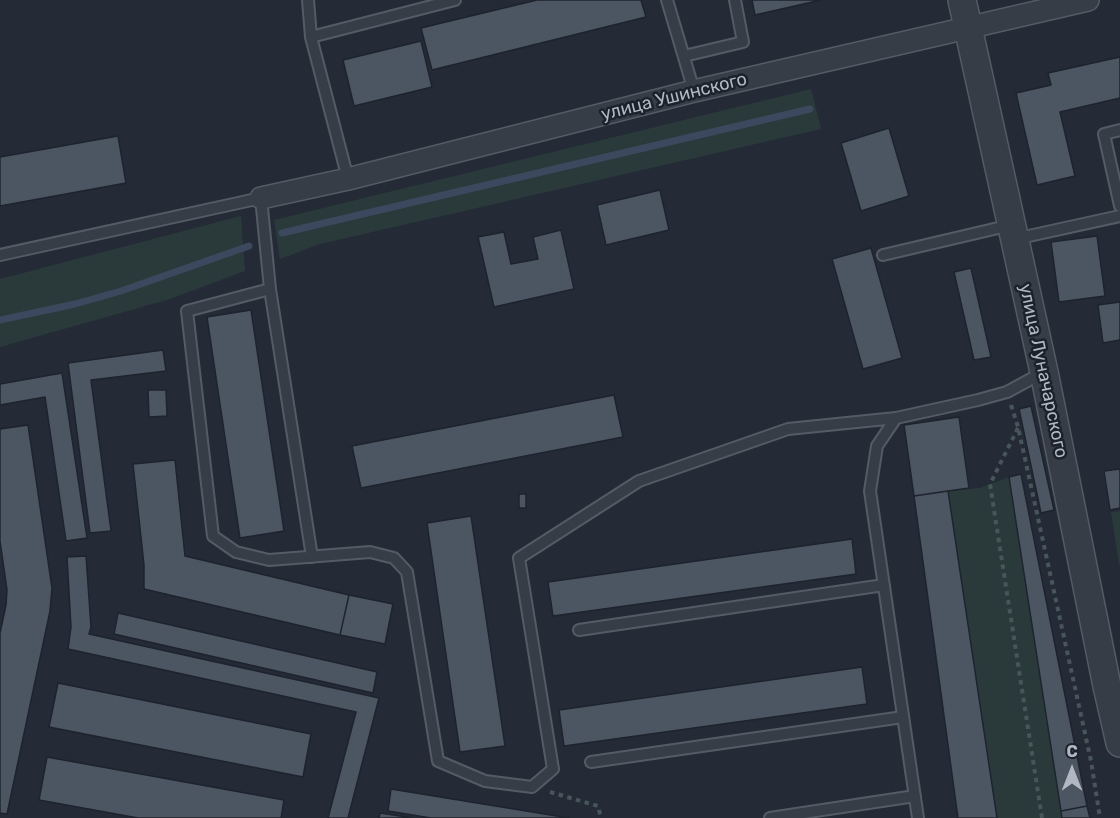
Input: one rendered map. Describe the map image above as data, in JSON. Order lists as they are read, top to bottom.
{
  "streets": {
    "street": ["улица Ушинского", "улица Луначарского"]
  },
  "crossings": [
    ["улица Ушинского", "улица Луначарского"]
  ],
  "north": "top"
}
